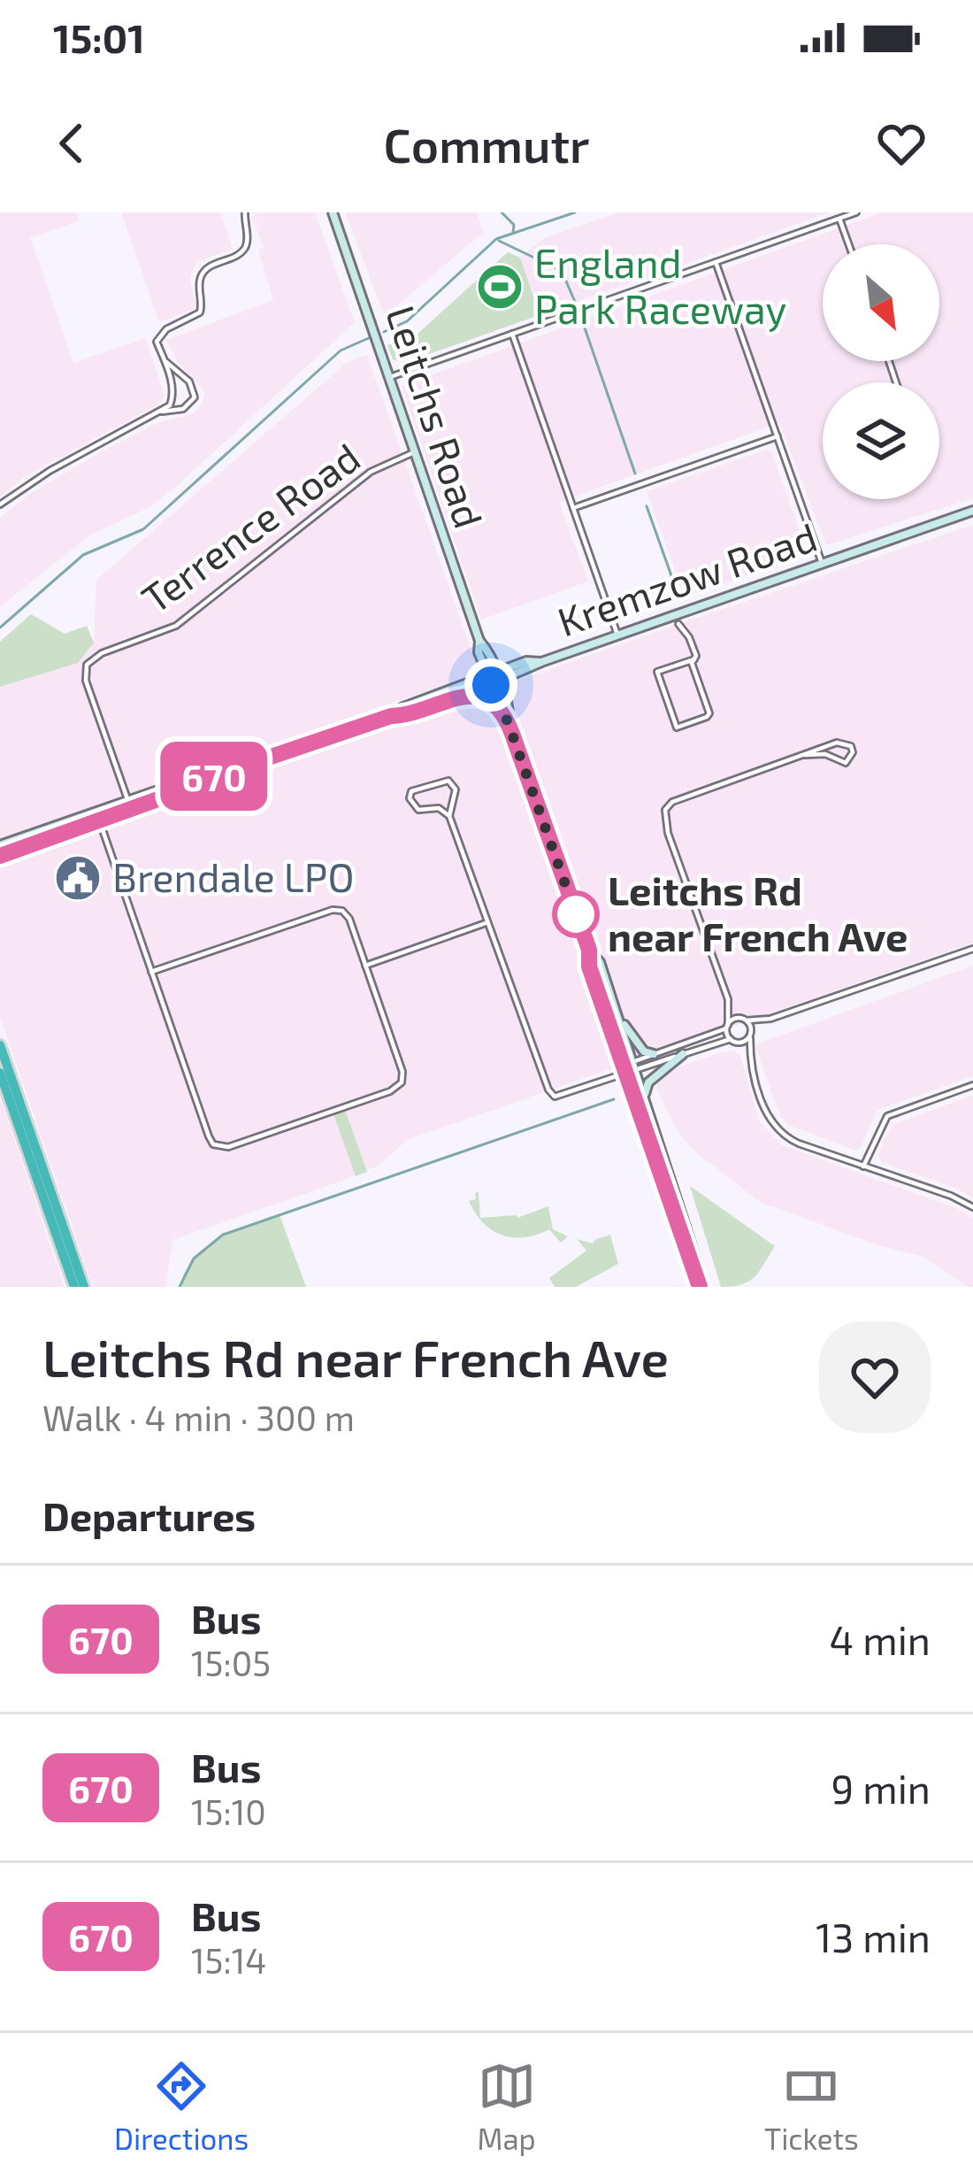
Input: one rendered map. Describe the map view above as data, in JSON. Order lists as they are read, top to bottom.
{
  "streets": {
    "street": ["Leitchs Road", "Terrence Road", "Kremzow Road"]
  },
  "crossings": [
    ["Leitchs Road", "Terrence Road"],
    ["Leitchs Road", "Kremzow Road"],
    ["Terrence Road", "Kremzow Road"]
  ],
  "places": {
    "sports": ["England Park Raceway"],
    "public building": ["Brendale LPO"],
    "other": ["Leitchs Rd near French Ave"]
  },
  "lines": ["bus line 670"],
  "north": "bottom right",
  "page": {
    "status": "15:01",
    "header": "Commutr",
    "on_map": "670",
    "heading": [
      ["Leitchs Rd near French Ave", "Walk · 4 min · 300 m"],
      "Departures"
    ],
    "list": [
      {
        "mark": "670",
        "name": "Bus",
        "note": "15:05",
        "value": "4 min"
      },
      {
        "mark": "670",
        "name": "Bus",
        "note": "15:10",
        "value": "9 min"
      },
      {
        "mark": "670",
        "name": "Bus",
        "note": "15:14",
        "value": "13 min"
      }
    ],
    "tabs": ["Directions", "Map", "Tickets"]
  }
}
